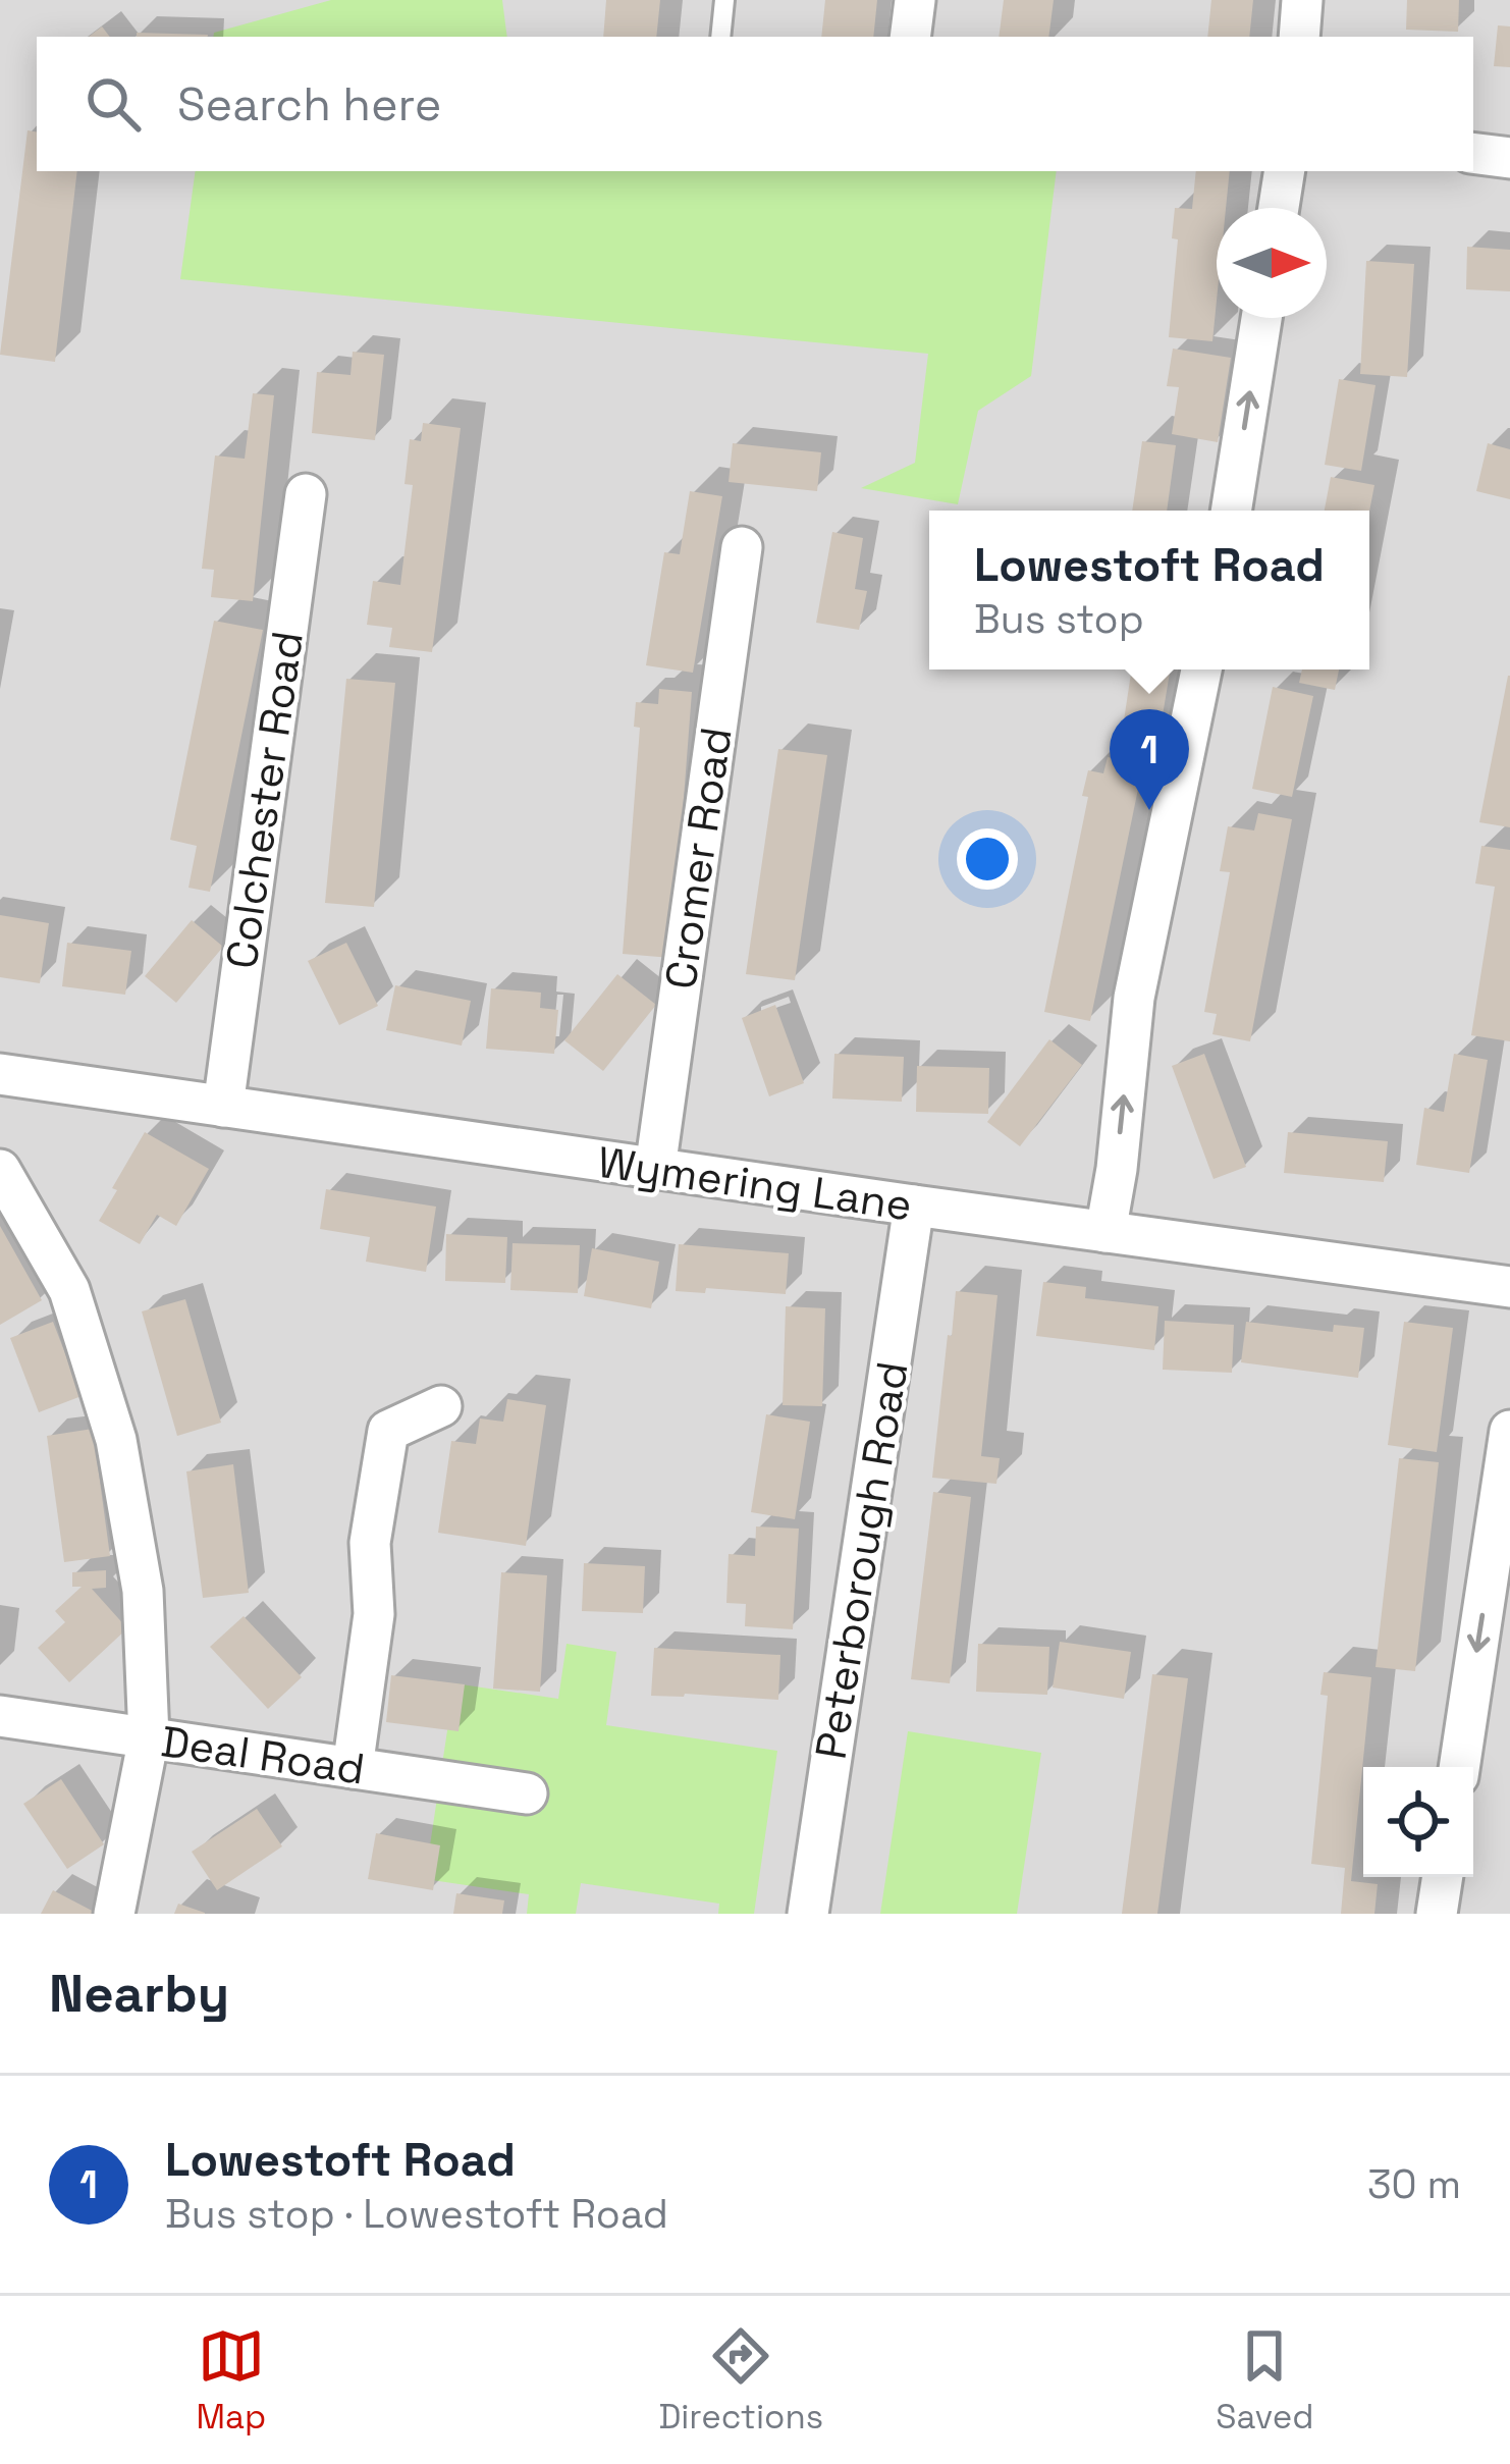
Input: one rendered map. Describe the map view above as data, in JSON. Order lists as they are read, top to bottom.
{
  "streets": {
    "street": [
      "Colchester Road",
      "Cromer Road",
      "Wymering Lane",
      "Peterborough Road",
      "Deal Road"
    ]
  },
  "crossings": [
    ["Colchester Road", "Wymering Lane"],
    ["Cromer Road", "Wymering Lane"],
    ["Wymering Lane", "Peterborough Road"]
  ],
  "north": "right",
  "page": {
    "search": "Search here",
    "popup": ["Lowestoft Road", "Bus stop"],
    "pins": "1",
    "heading": "Nearby",
    "list": [
      {
        "mark": "1",
        "name": "Lowestoft Road",
        "note": "Bus stop · Lowestoft Road",
        "value": "30 m"
      }
    ],
    "nav": ["Map", "Directions", "Saved"]
  }
}
